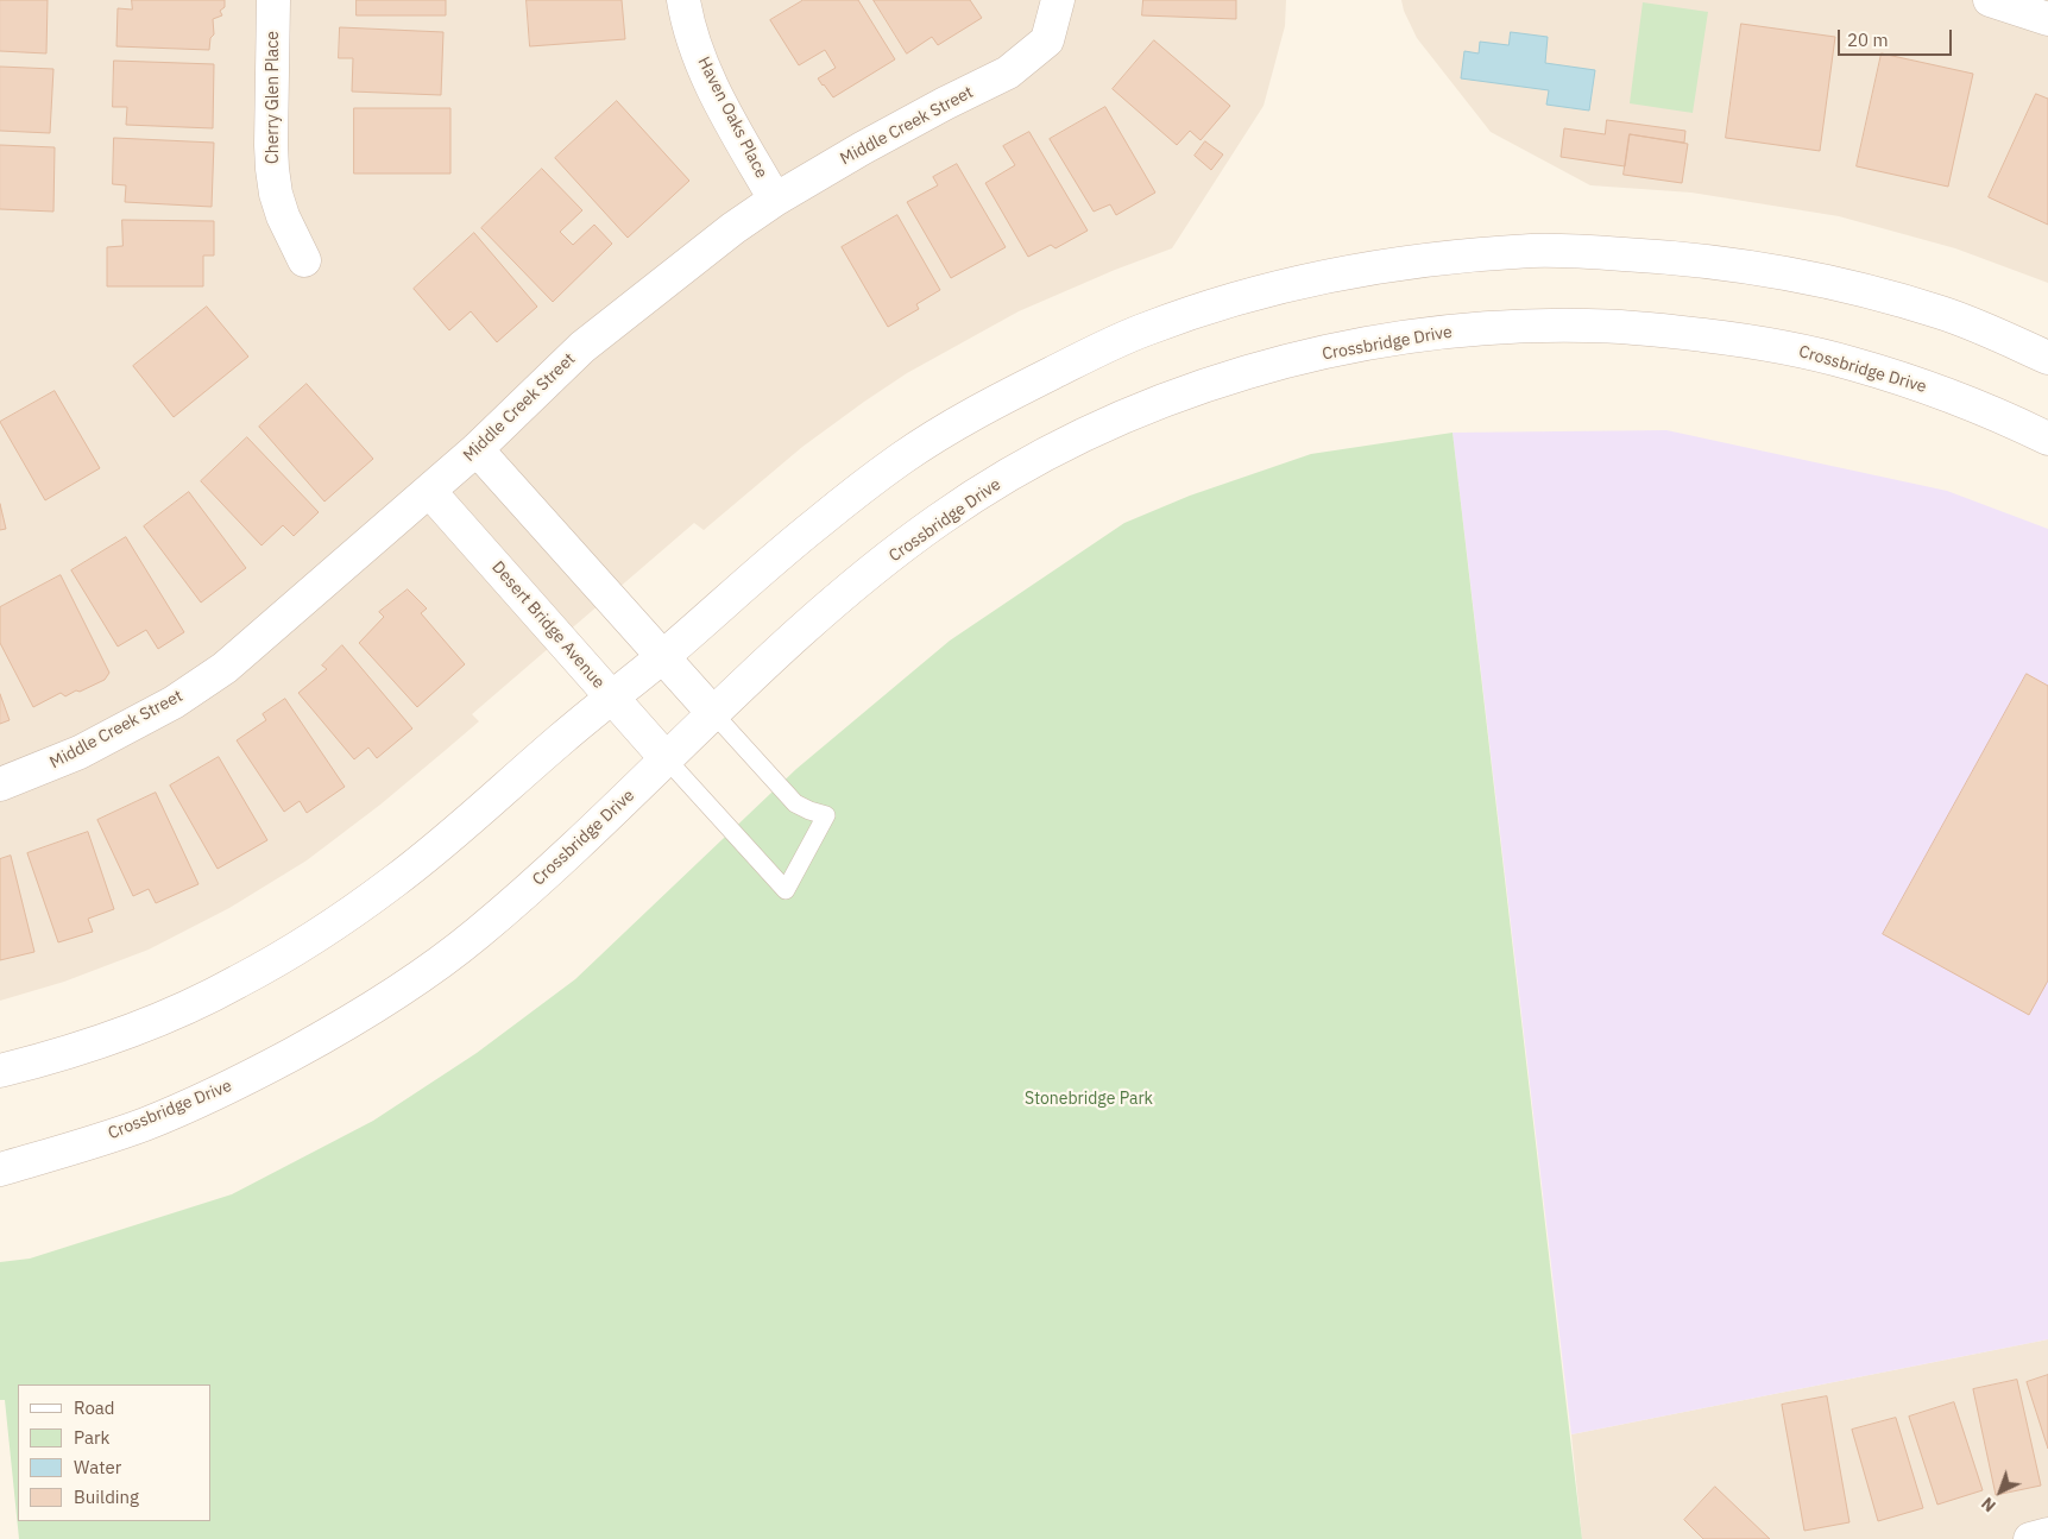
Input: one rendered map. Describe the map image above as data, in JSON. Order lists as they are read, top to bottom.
{
  "streets": {
    "street": [
      "Cherry Glen Place",
      "Haven Oaks Place",
      "Middle Creek Street",
      "Crossbridge Drive",
      "Desert Bridge Avenue"
    ]
  },
  "crossings": [
    ["Haven Oaks Place", "Middle Creek Street"],
    ["Middle Creek Street", "Desert Bridge Avenue"],
    ["Crossbridge Drive", "Desert Bridge Avenue"]
  ],
  "parks": ["Stonebridge Park"],
  "legend": [
    "Road",
    "Park",
    "Water",
    "Building"
  ],
  "scale_bar": "20 m",
  "north": "bottom left"
}
